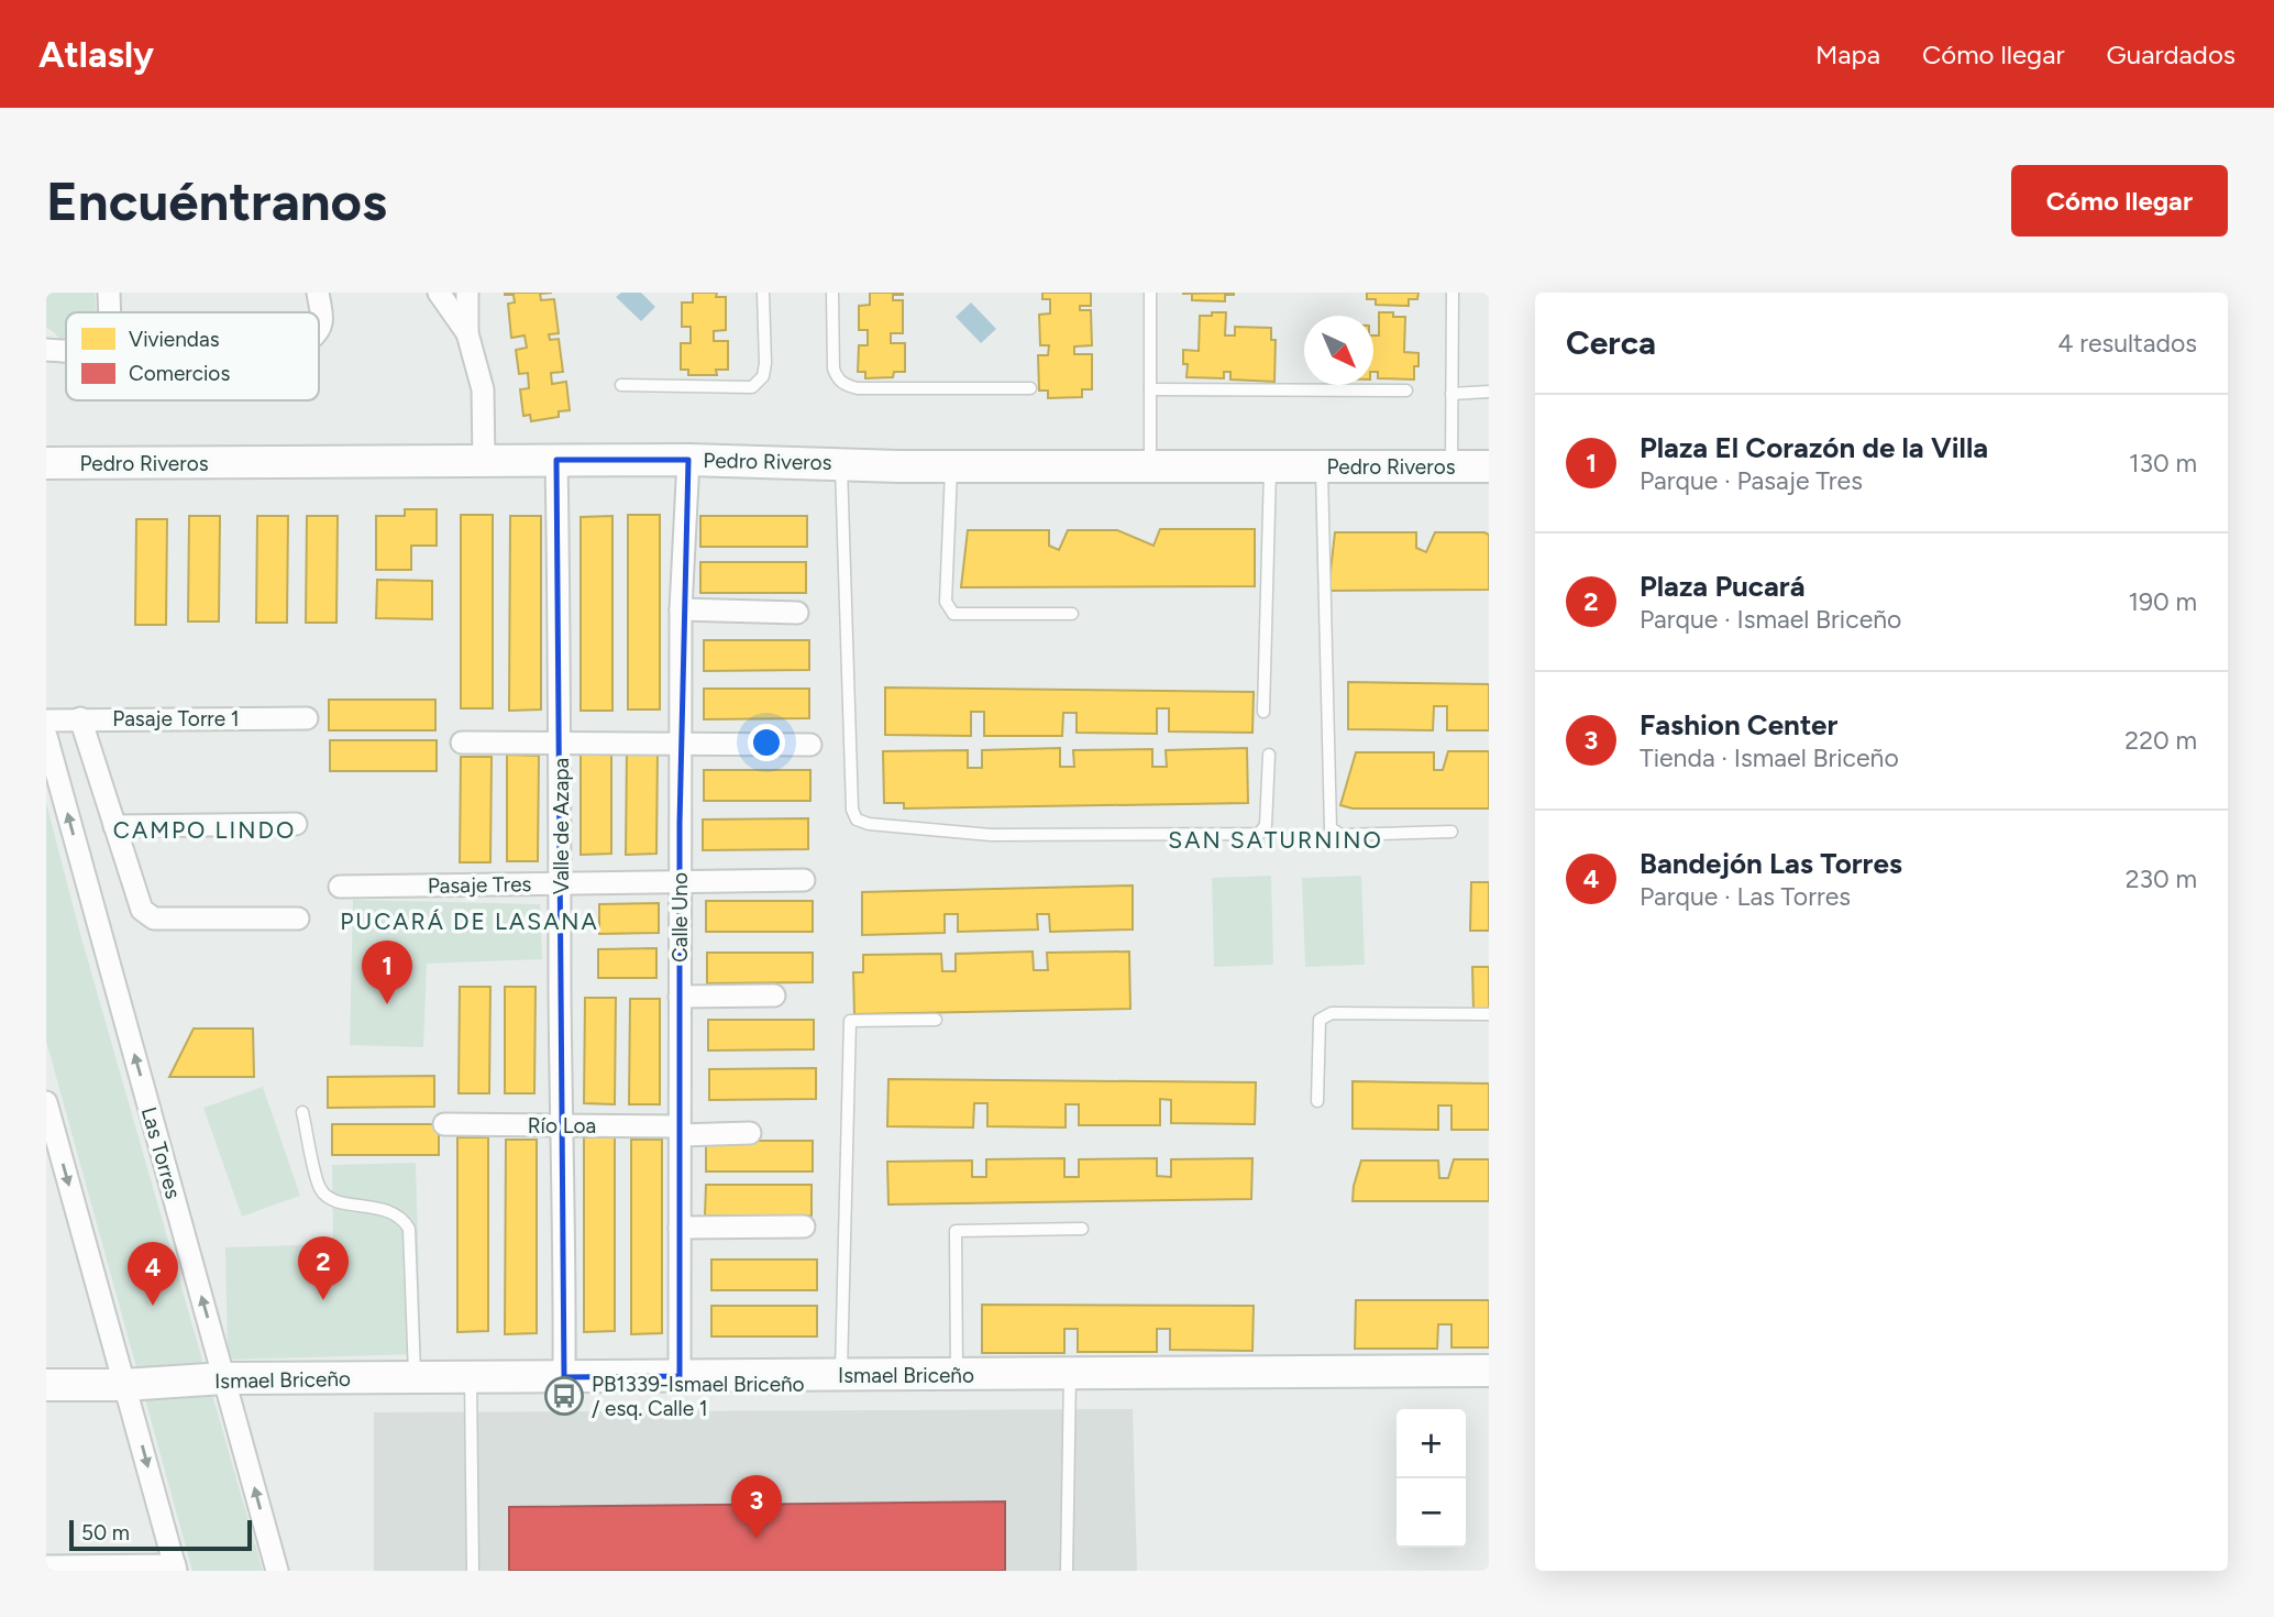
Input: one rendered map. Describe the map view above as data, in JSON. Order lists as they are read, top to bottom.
{
  "streets": {
    "street": [
      "Pedro Riveros",
      "Pasaje Torre 1",
      "Valle de Azapa",
      "Pasaje Tres",
      "Calle Uno",
      "Río Loa",
      "Las Torres",
      "Ismael Briceño"
    ]
  },
  "crossings": [
    ["Pedro Riveros", "Valle de Azapa"],
    ["Pedro Riveros", "Calle Uno"],
    ["Valle de Azapa", "Pasaje Tres"],
    ["Valle de Azapa", "Río Loa"],
    ["Valle de Azapa", "Ismael Briceño"],
    ["Pasaje Tres", "Calle Uno"],
    ["Calle Uno", "Río Loa"],
    ["Calle Uno", "Ismael Briceño"],
    ["Las Torres", "Ismael Briceño"]
  ],
  "districts": ["CAMPO LINDO", "SAN SATURNINO", "PUCARÁ DE LASANA"],
  "places": {
    "bus stop": ["PB1339-Ismael Briceño / esq. Calle 1"]
  },
  "legend": ["Viviendas", "Comercios"],
  "scale_bar": "50 m",
  "north": "bottom right",
  "page": {
    "header": "Atlasly",
    "nav": ["Mapa", "Cómo llegar", "Guardados"],
    "buttons": "Cómo llegar",
    "title": "Encuéntranos",
    "heading": ["Cerca", "4 resultados"],
    "list": [
      {
        "mark": "1",
        "name": "Plaza El Corazón de la Villa",
        "note": "Parque · Pasaje Tres",
        "value": "130 m"
      },
      {
        "mark": "2",
        "name": "Plaza Pucará",
        "note": "Parque · Ismael Briceño",
        "value": "190 m"
      },
      {
        "mark": "3",
        "name": "Fashion Center",
        "note": "Tienda · Ismael Briceño",
        "value": "220 m"
      },
      {
        "mark": "4",
        "name": "Bandejón Las Torres",
        "note": "Parque · Las Torres",
        "value": "230 m"
      }
    ],
    "pins": [
      "1",
      "2",
      "4",
      "3"
    ],
    "map_buttons": ["+", "−"],
    "scale": "50 m"
  }
}
